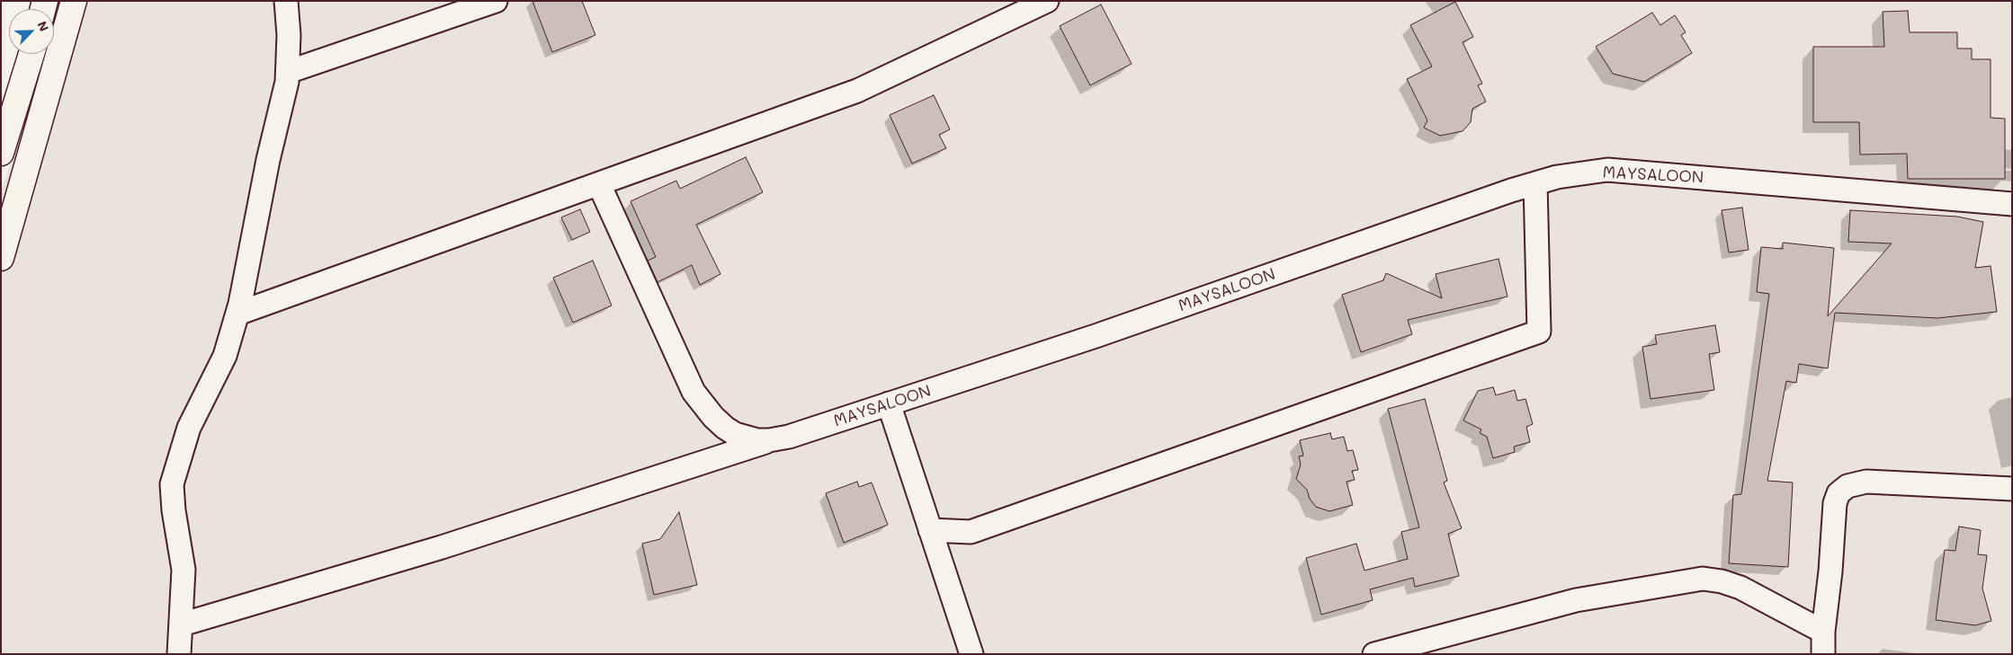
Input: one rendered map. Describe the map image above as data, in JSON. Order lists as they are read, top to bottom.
{
  "streets": {
    "street": ["MAYSALOON"]
  },
  "north": "top right"
}
